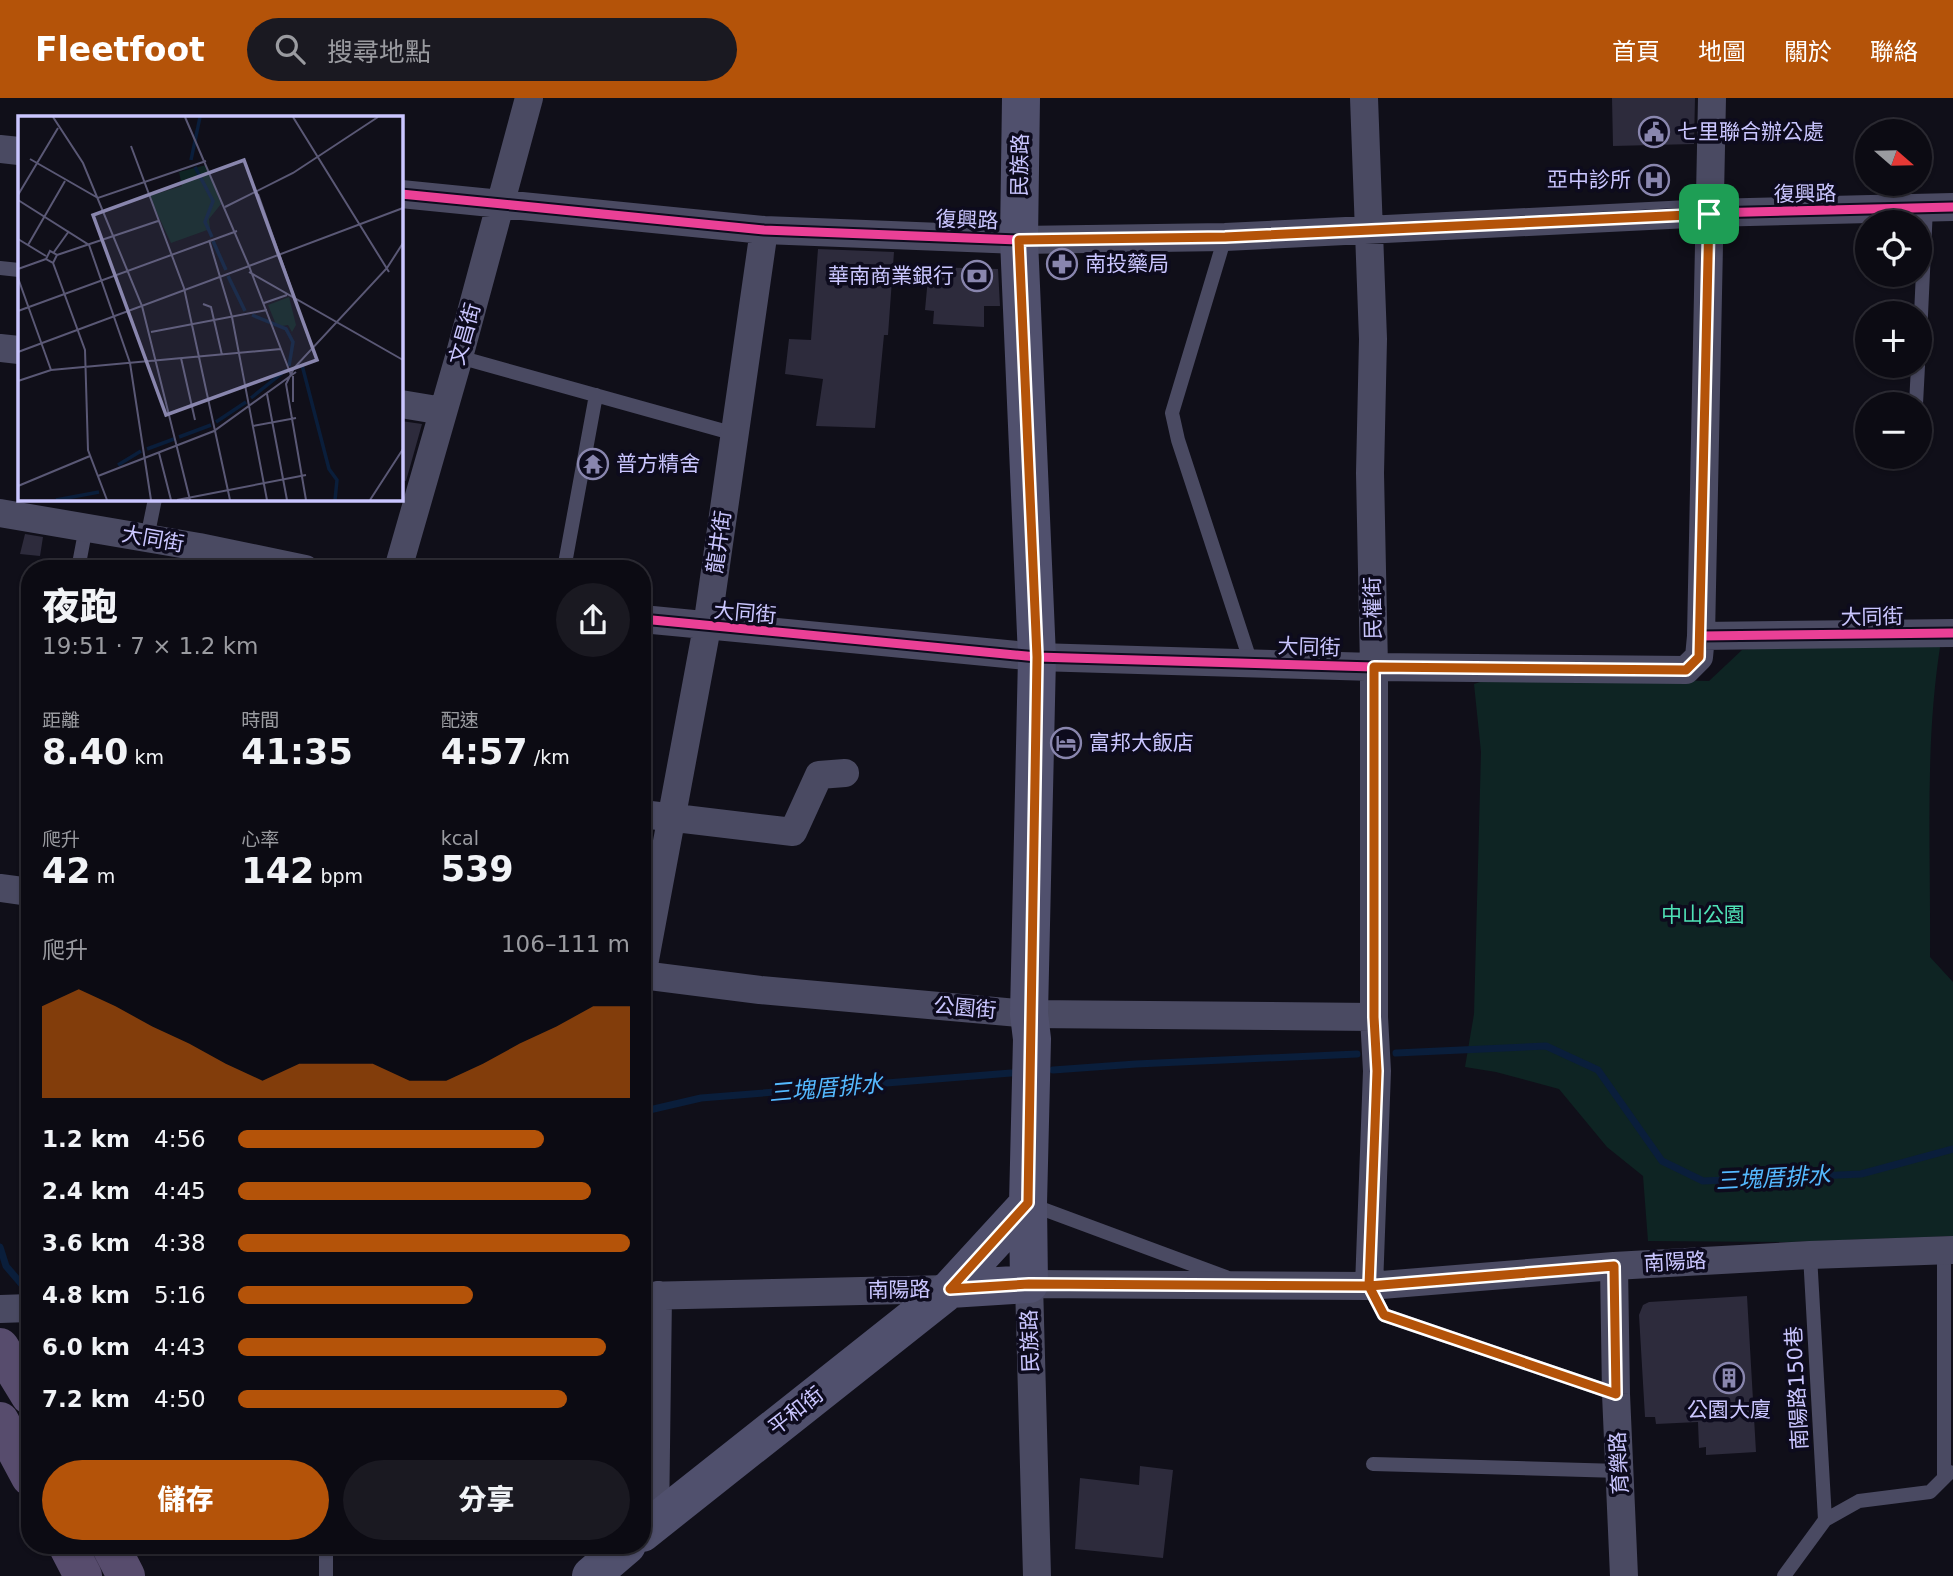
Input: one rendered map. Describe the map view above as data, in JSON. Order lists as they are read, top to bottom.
{
  "streets": {
    "main road": ["民族路", "南陽路", "平和街"],
    "street": [
      "復興路",
      "文昌街",
      "大同街",
      "龍井街",
      "民權街",
      "公園街",
      "育樂路"
    ],
    "lane": ["南陽路150巷"]
  },
  "crossings": [
    ["民族路", "復興路"],
    ["民族路", "大同街"],
    ["民族路", "公園街"],
    ["民族路", "南陽路"],
    ["民族路", "平和街"],
    ["復興路", "文昌街"],
    ["復興路", "龍井街"],
    ["復興路", "民權街"],
    ["大同街", "龍井街"],
    ["大同街", "民權街"],
    ["民權街", "公園街"],
    ["民權街", "南陽路"],
    ["南陽路", "南陽路150巷"],
    ["南陽路", "平和街"],
    ["南陽路", "育樂路"]
  ],
  "water": ["三塊厝排水"],
  "parks": ["中山公園"],
  "places": {
    "public building": ["七里聯合辦公處"],
    "hospital": ["亞中診所"],
    "pharmacy": ["南投藥局"],
    "bank": ["華南商業銀行"],
    "temple": ["普方精舍"],
    "hotel": ["富邦大飯店"],
    "building": ["公園大廈"]
  },
  "north": "right",
  "page": {
    "header": "Fleetfoot",
    "search": "搜尋地點",
    "nav": [
      "首頁",
      "地圖",
      "關於",
      "聯絡"
    ],
    "map_buttons": ["+", "−"],
    "heading": ["夜跑", "19:51 · 7 × 1.2 km"],
    "stats": [
      ["距離", "8.40 km"],
      ["時間", "41:35"],
      ["配速", "4:57 /km"],
      ["爬升", "42 m"],
      ["心率", "142 bpm"],
      ["kcal", "539"]
    ],
    "chart": ["爬升", "106–111 m"],
    "list": [
      {
        "name": "1.2 km",
        "note": "4:56"
      },
      {
        "name": "2.4 km",
        "note": "4:45"
      },
      {
        "name": "3.6 km",
        "note": "4:38"
      },
      {
        "name": "4.8 km",
        "note": "5:16"
      },
      {
        "name": "6.0 km",
        "note": "4:43"
      },
      {
        "name": "7.2 km",
        "note": "4:50"
      }
    ],
    "buttons": ["儲存", "分享"]
  }
}
